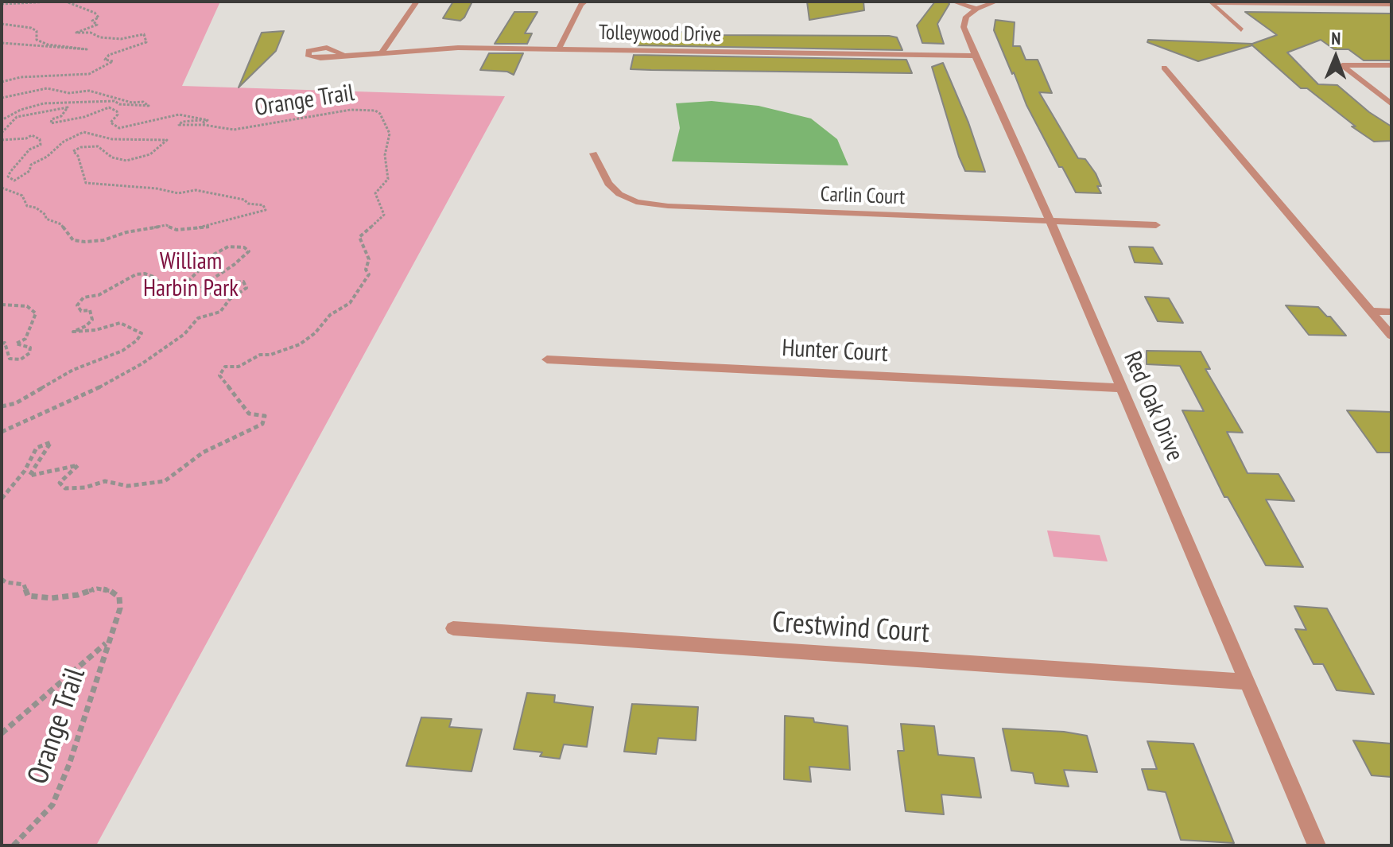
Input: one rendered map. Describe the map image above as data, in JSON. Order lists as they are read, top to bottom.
{
  "streets": {
    "street": [
      "Tolleywood Drive",
      "Carlin Court",
      "Hunter Court",
      "Red Oak Drive",
      "Crestwind Court"
    ],
    "path": ["Orange Trail"]
  },
  "crossings": [
    ["Tolleywood Drive", "Red Oak Drive"],
    ["Carlin Court", "Red Oak Drive"],
    ["Hunter Court", "Red Oak Drive"],
    ["Red Oak Drive", "Crestwind Court"]
  ],
  "parks": ["William Harbin Park"],
  "north": "top"
}
